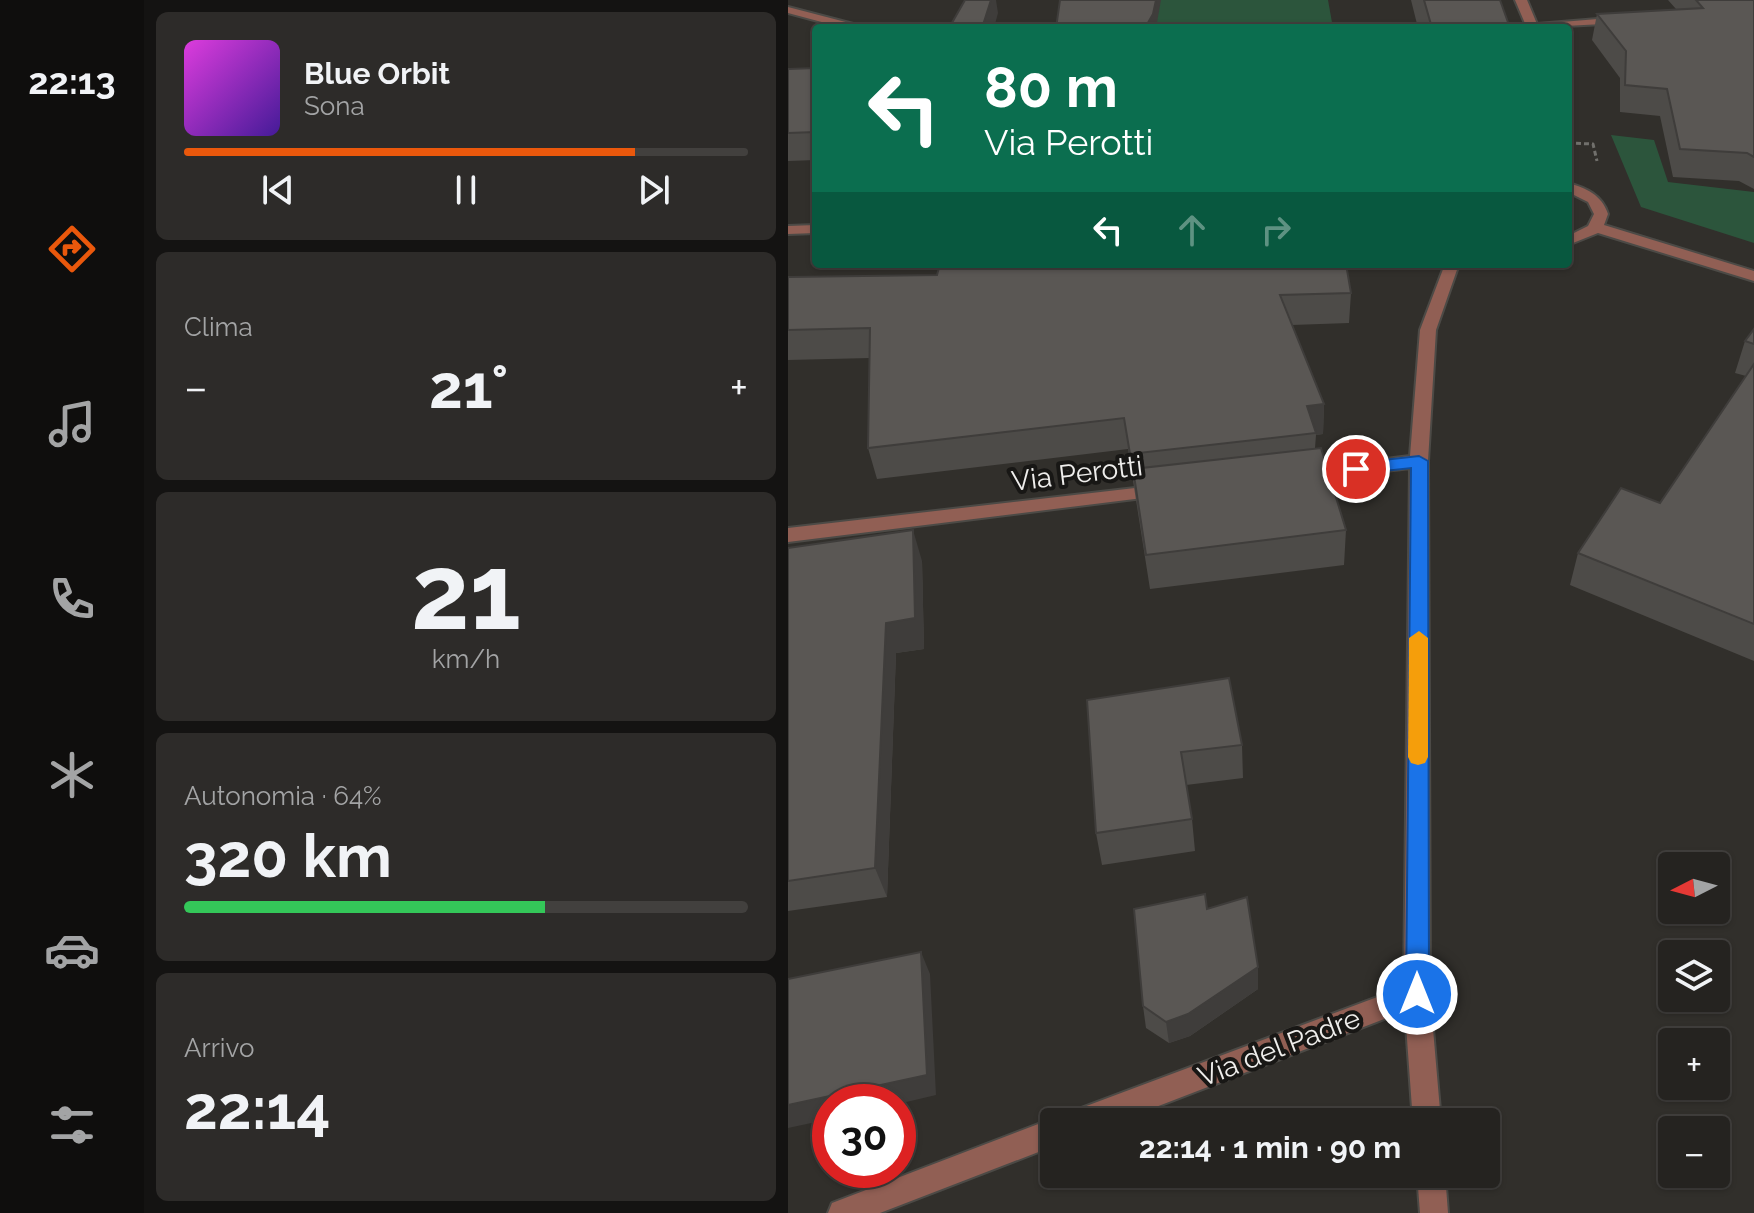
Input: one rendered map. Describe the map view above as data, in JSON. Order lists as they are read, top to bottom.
{
  "streets": {
    "street": ["Via Perotti", "Via del Padre"]
  },
  "north": "left",
  "page": {
    "tabs": "22:13",
    "turn": ["80 m", "Via Perotti"],
    "song": ["Blue Orbit", "Sona"],
    "tile": [
      "Clima",
      ["21", "km/h"],
      ["Autonomia · 64%", "320 km"],
      ["Arrivo", "22:14"]
    ],
    "heat": ["−", "21°", "+"],
    "map_buttons": ["+", "−"],
    "limit": "30",
    "trip": "22:14 · 1 min · 90 m"
  }
}
